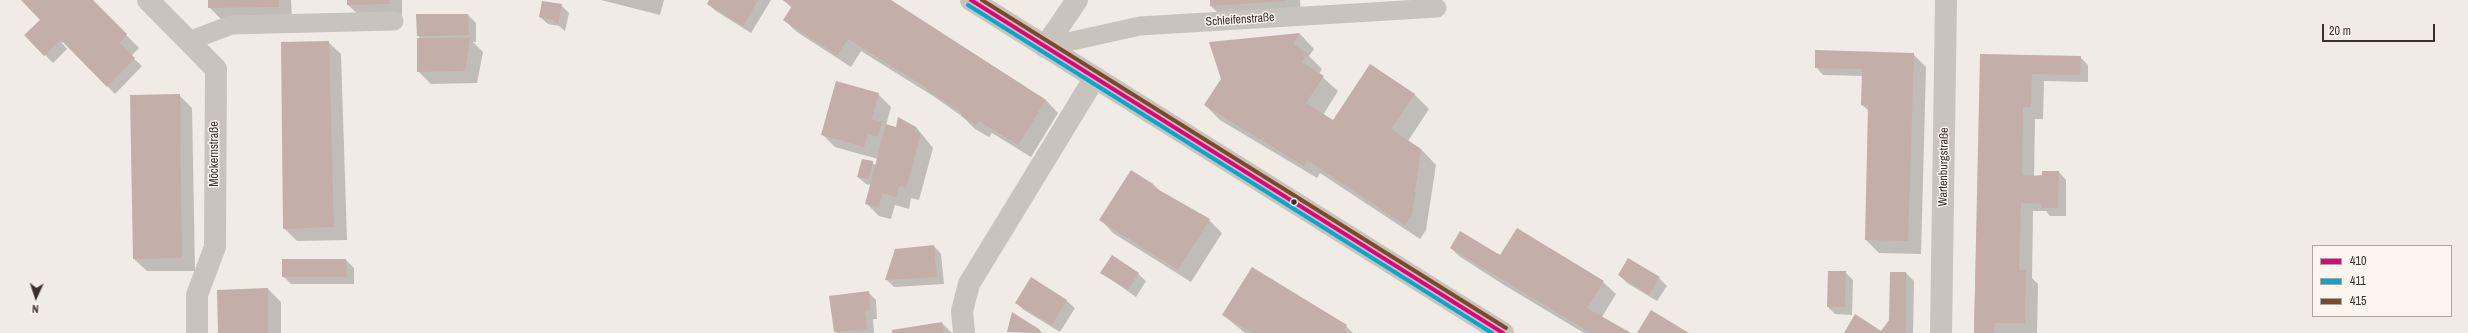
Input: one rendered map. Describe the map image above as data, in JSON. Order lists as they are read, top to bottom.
{
  "streets": {
    "street": ["Möckernstraße", "Wartenburgstraße"],
    "lane": ["Schleifenstraße"]
  },
  "lines": ["transit line 410", "transit line 415", "transit line 411"],
  "legend": ["410", "411", "415"],
  "scale_bar": "20 m",
  "north": "bottom"
}
